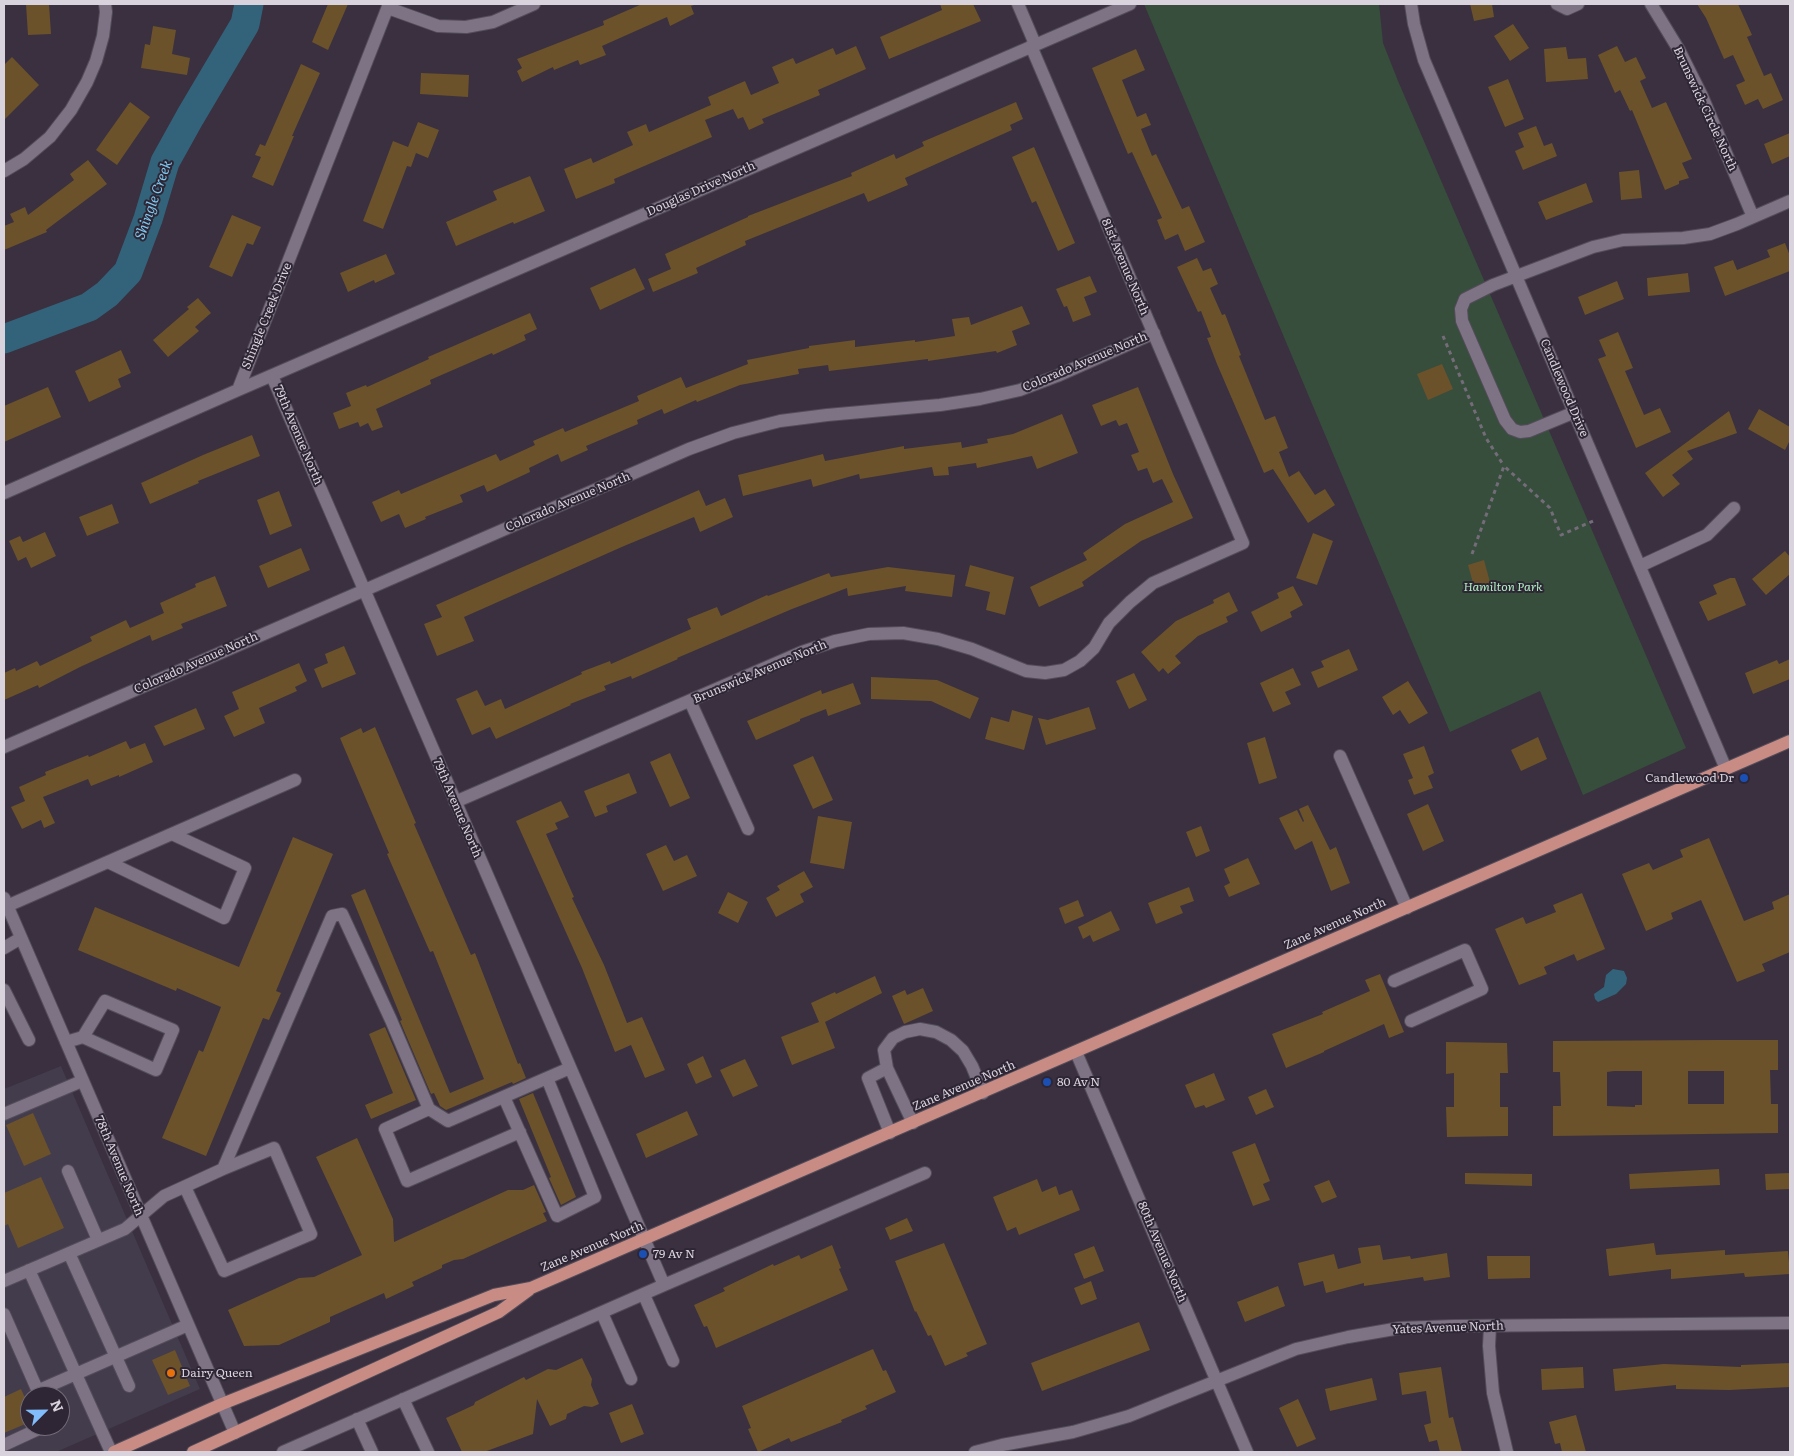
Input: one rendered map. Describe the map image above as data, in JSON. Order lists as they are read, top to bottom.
{
  "streets": {
    "main road": ["Zane Avenue North"],
    "street": [
      "Brunswick Circle North",
      "Douglas Drive North",
      "81st Avenue North",
      "Shingle Creek Drive",
      "Colorado Avenue North",
      "Candlewood Drive",
      "79th Avenue North",
      "Brunswick Avenue North",
      "78th Avenue North",
      "80th Avenue North",
      "Yates Avenue North"
    ]
  },
  "crossings": [
    ["Douglas Drive North", "81st Avenue North"],
    ["Douglas Drive North", "Shingle Creek Drive"],
    ["Douglas Drive North", "79th Avenue North"],
    ["81st Avenue North", "Colorado Avenue North"],
    ["81st Avenue North", "Brunswick Avenue North"],
    ["Colorado Avenue North", "79th Avenue North"],
    ["Candlewood Drive", "Zane Avenue North"],
    ["79th Avenue North", "Brunswick Avenue North"],
    ["79th Avenue North", "Zane Avenue North"],
    ["Zane Avenue North", "78th Avenue North"],
    ["Zane Avenue North", "80th Avenue North"],
    ["80th Avenue North", "Yates Avenue North"]
  ],
  "water": ["Shingle Creek"],
  "parks": ["Hamilton Park"],
  "places": [
    "Candlewood Dr",
    "80 Av N",
    "79 Av N",
    "Dairy Queen"
  ],
  "north": "top right"
}
